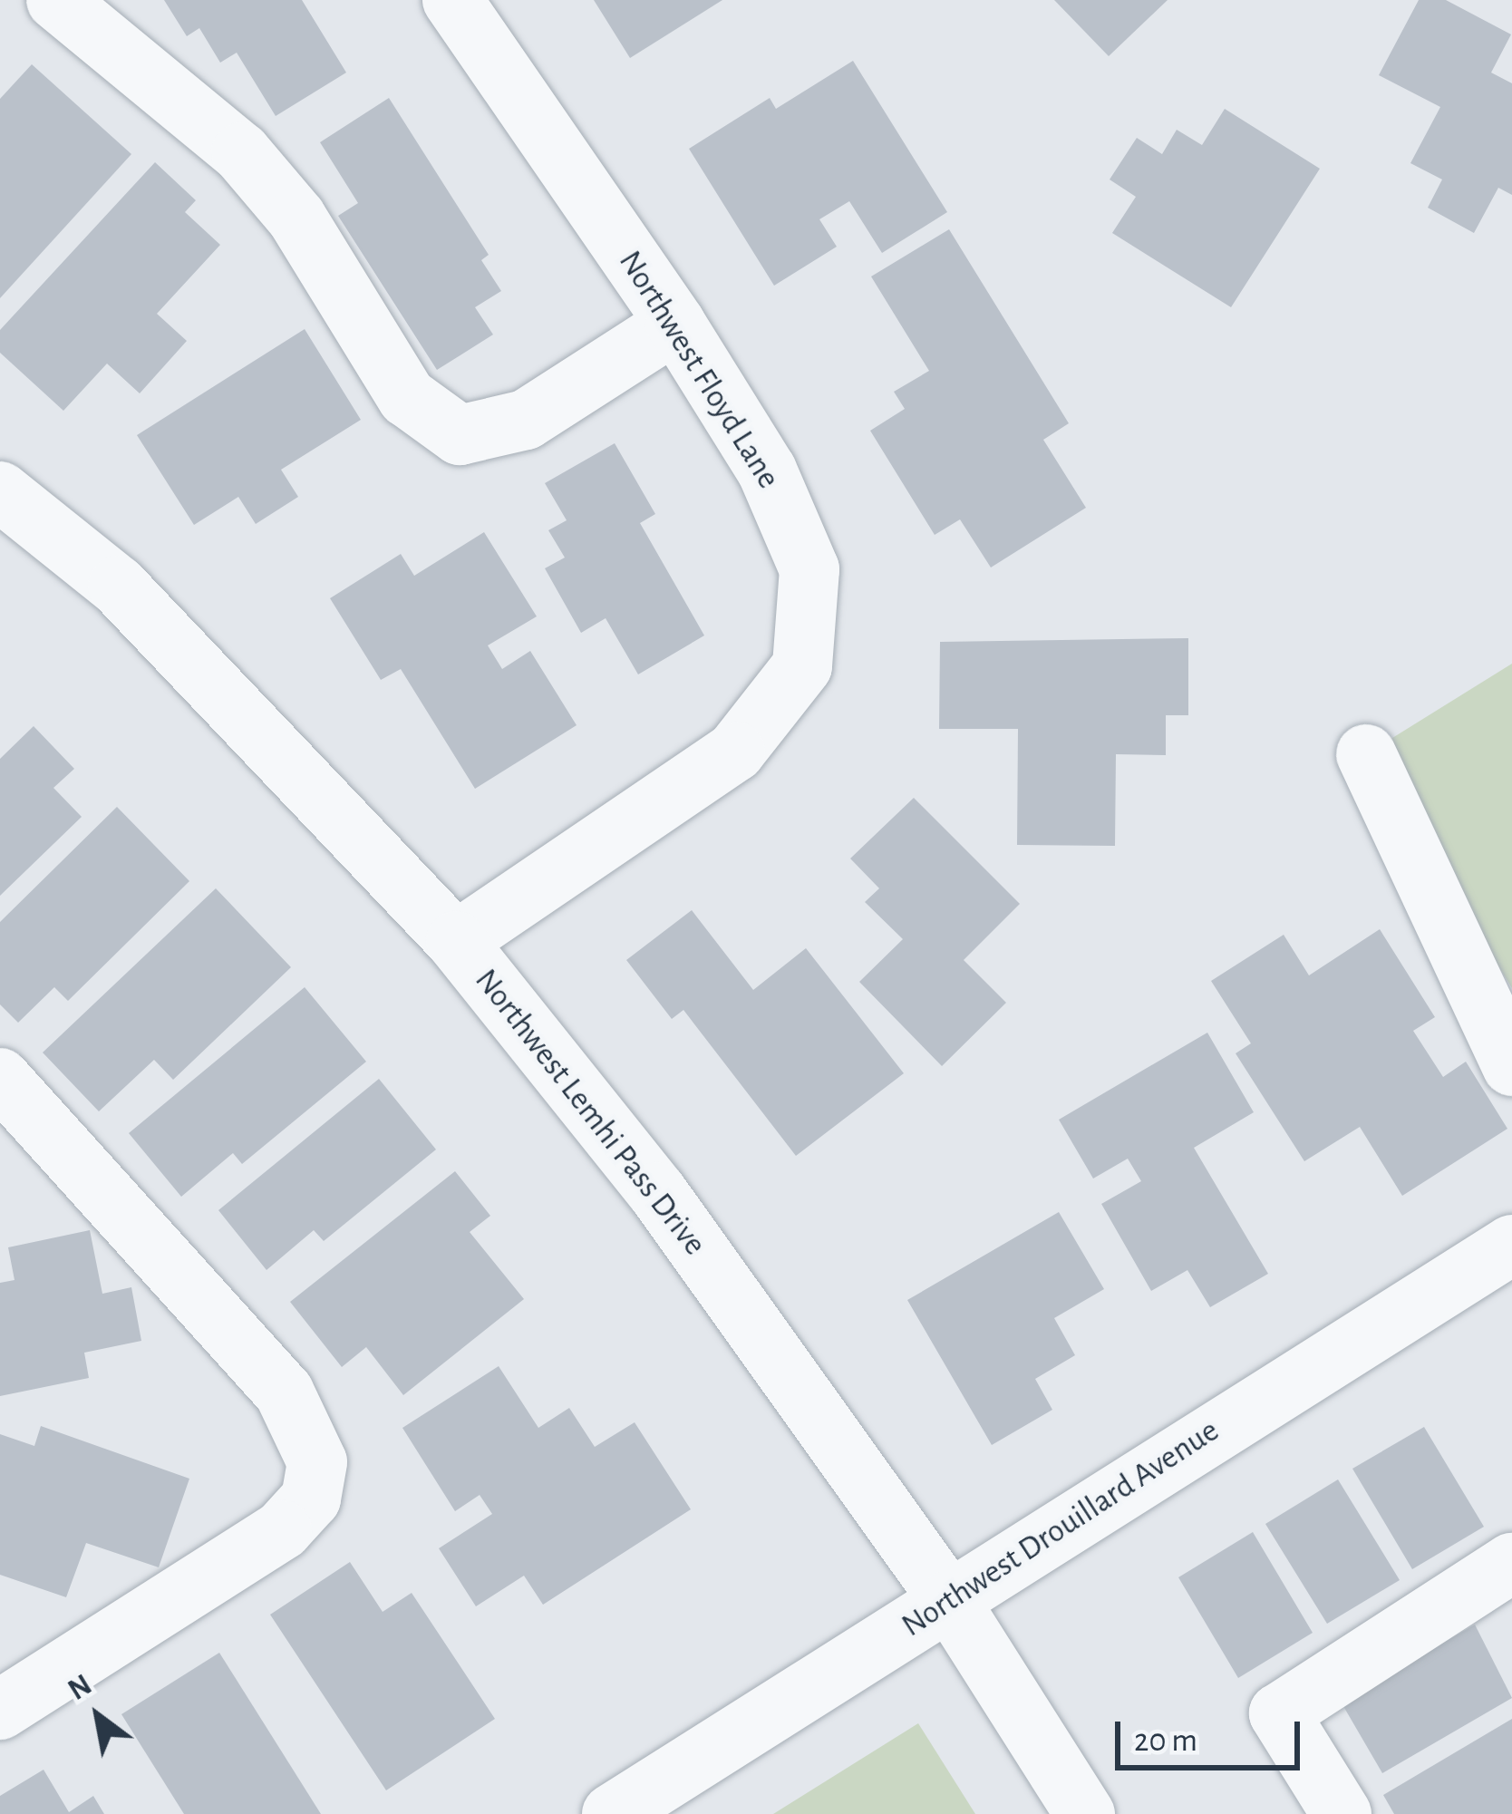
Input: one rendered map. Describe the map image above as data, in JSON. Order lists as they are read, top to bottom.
{
  "streets": {
    "street": ["Northwest Floyd Lane", "Northwest Lemhi Pass Drive", "Northwest Drouillard Avenue"]
  },
  "crossings": [
    ["Northwest Floyd Lane", "Northwest Lemhi Pass Drive"],
    ["Northwest Lemhi Pass Drive", "Northwest Drouillard Avenue"]
  ],
  "scale_bar": "20 m",
  "north": "top left"
}
